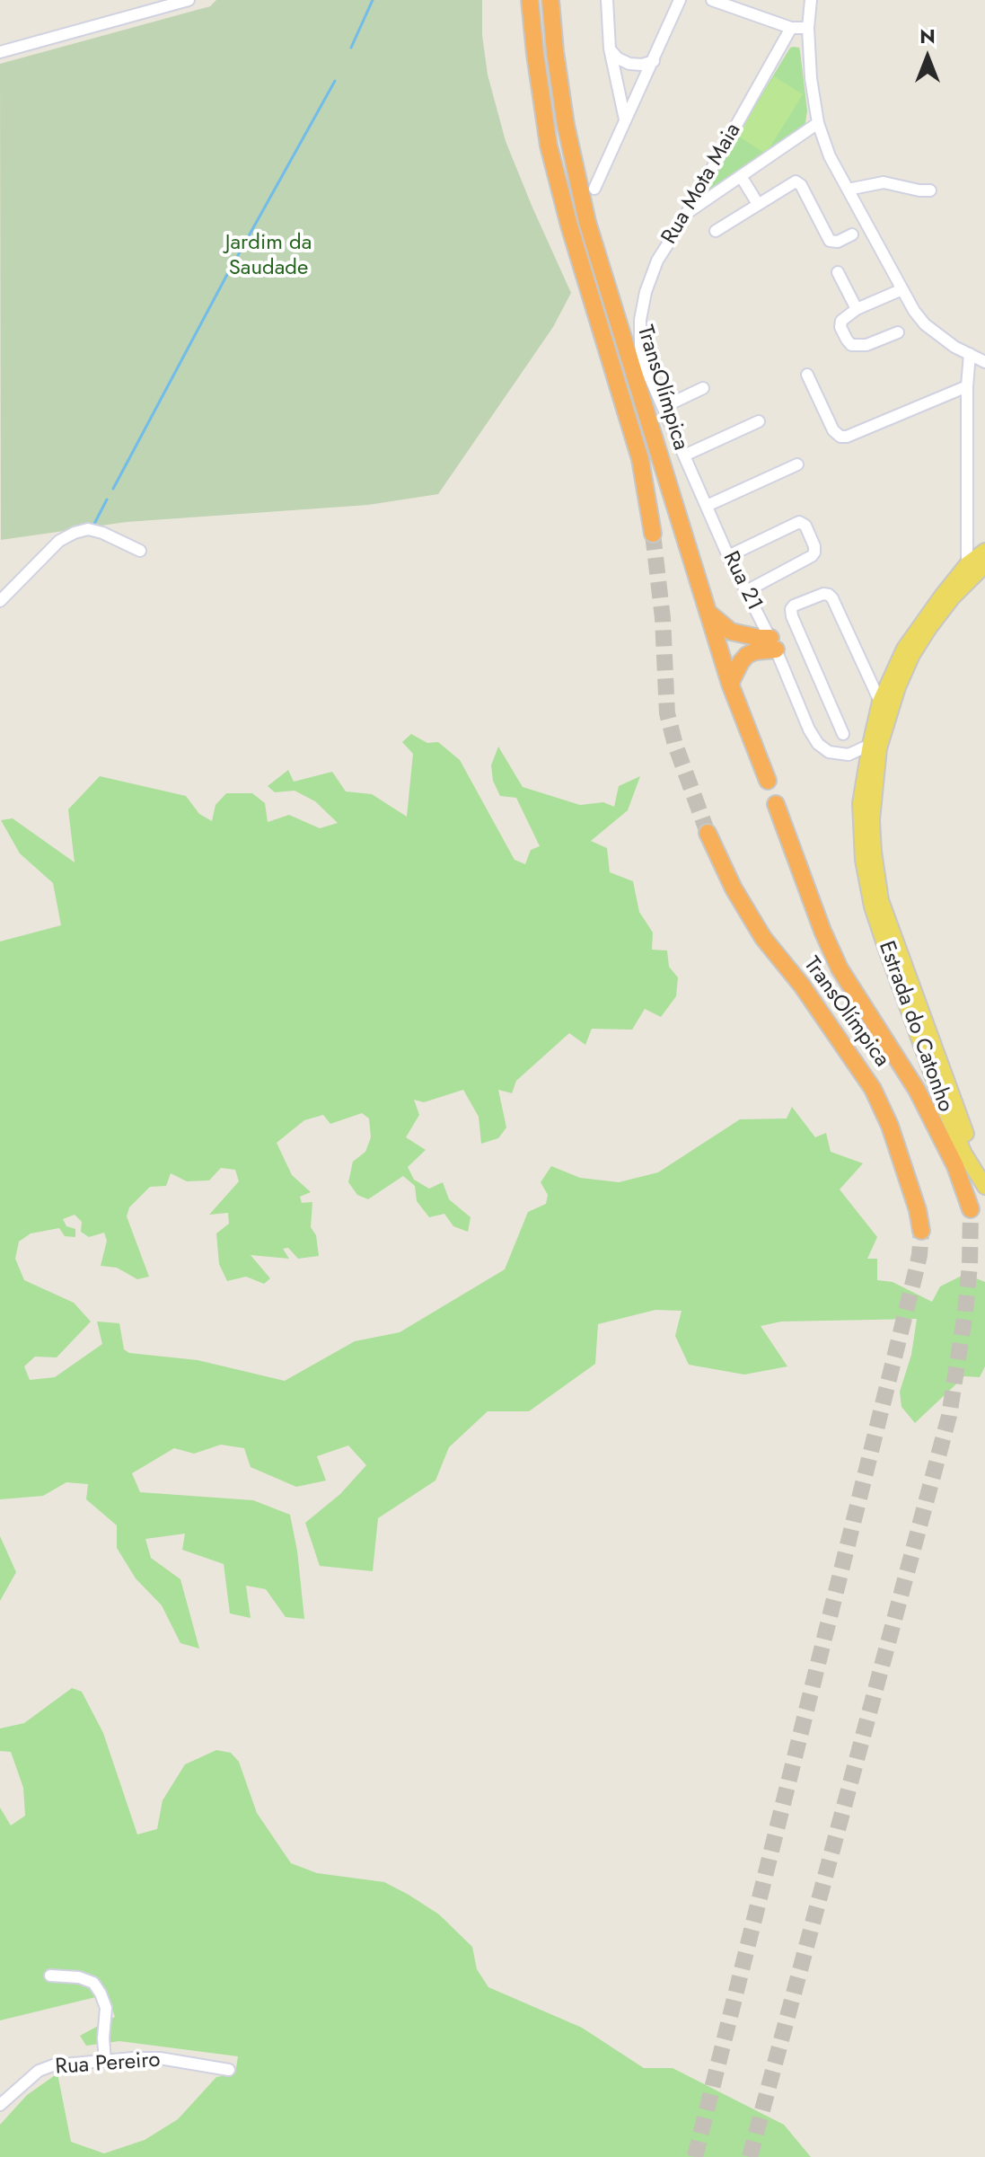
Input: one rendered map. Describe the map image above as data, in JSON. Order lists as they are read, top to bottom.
{
  "streets": {
    "highway": ["TransOlímpica"],
    "main road": ["Estrada do Catonho"],
    "street": ["Rua Mota Maia", "Rua 21", "Rua Pereiro"]
  },
  "crossings": [
    ["Rua Mota Maia", "Rua 21"]
  ],
  "parks": ["Jardim da Saudade"],
  "north": "top"
}
